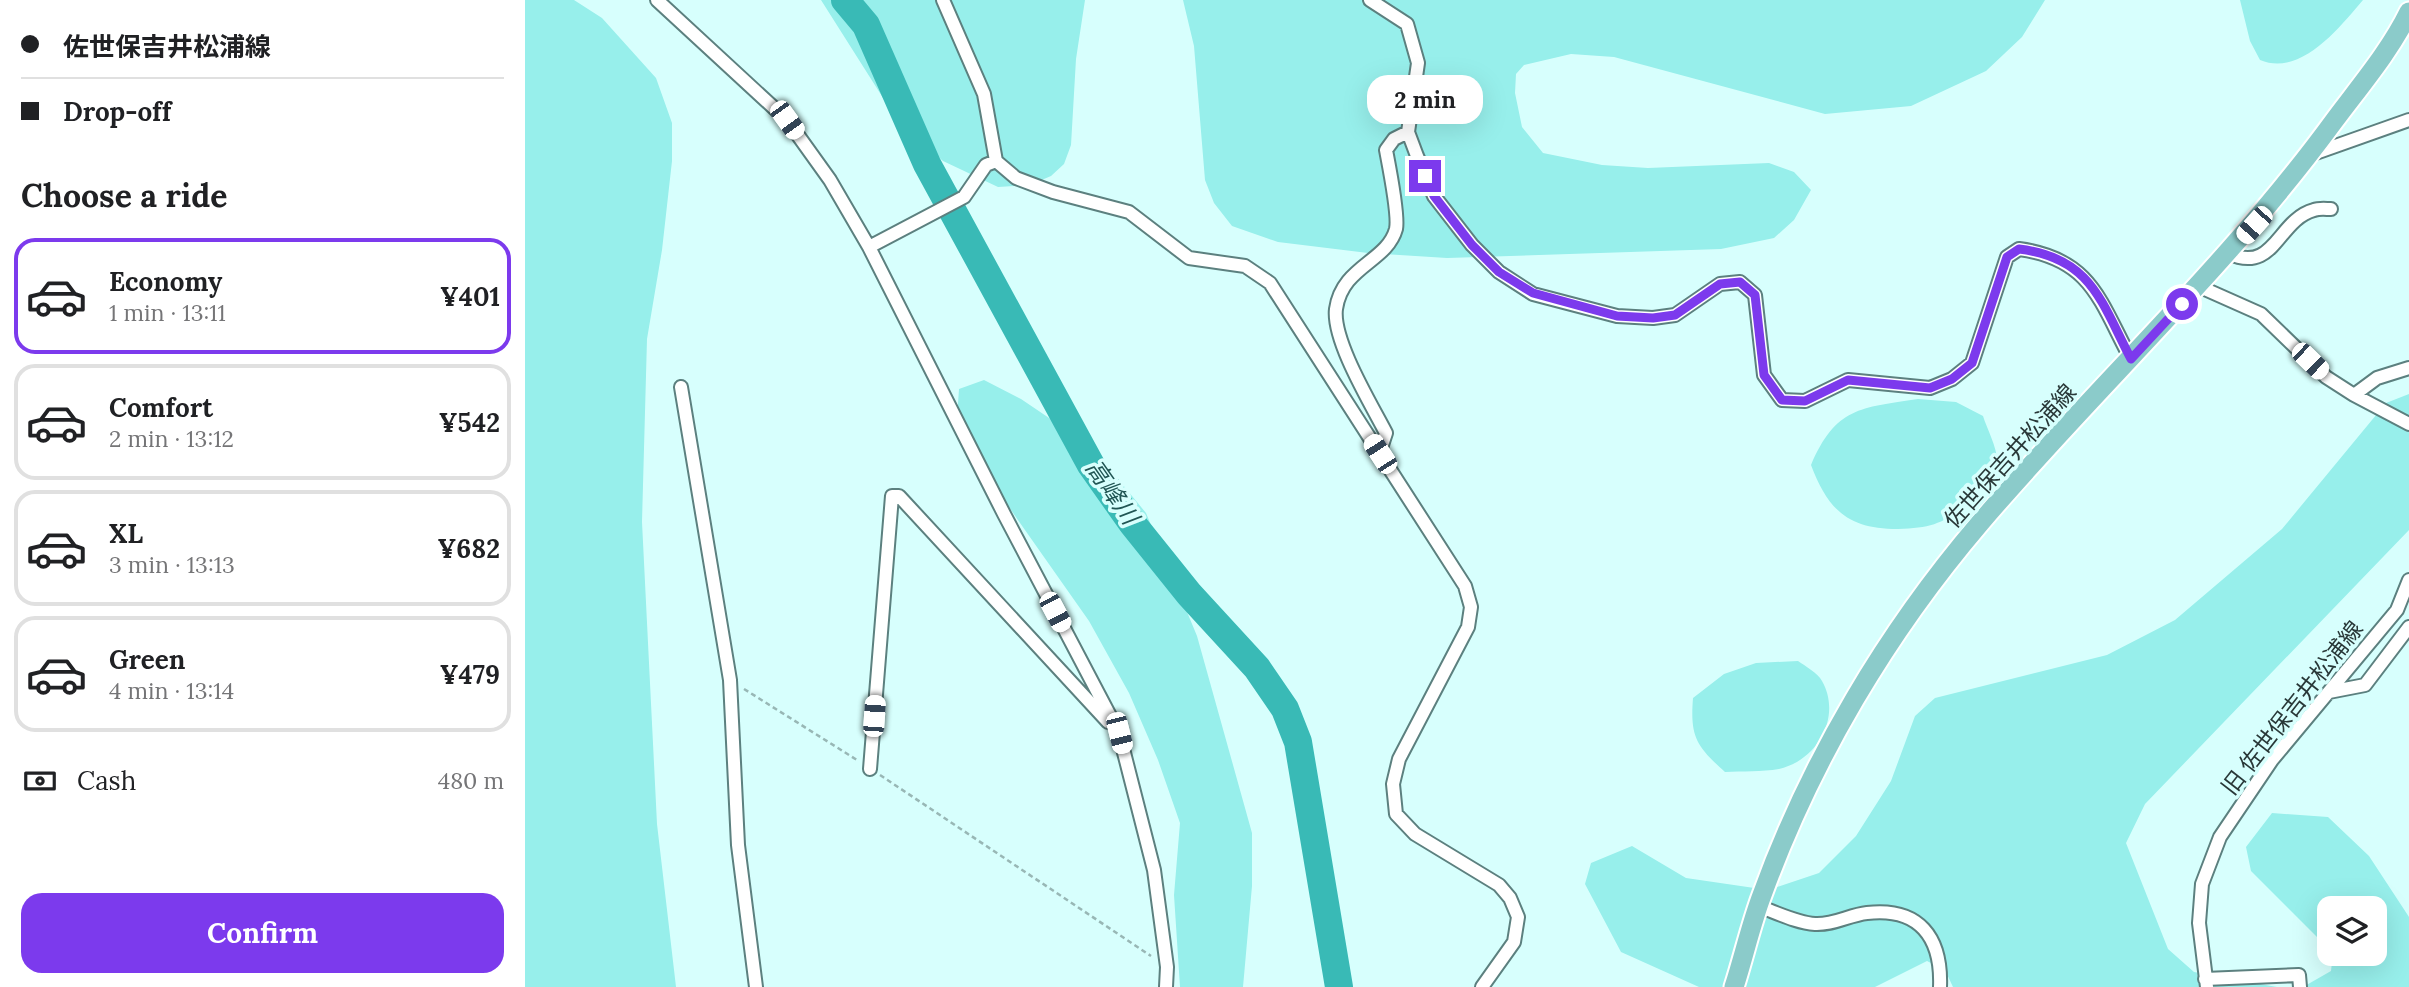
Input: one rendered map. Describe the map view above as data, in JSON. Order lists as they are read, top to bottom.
{
  "streets": {
    "main road": ["佐世保吉井松浦線"],
    "street": ["旧 佐世保吉井松浦線"]
  },
  "water": ["高峰川"],
  "page": {
    "banner": ["佐世保吉井松浦線", "Drop-off"],
    "bubble": "2 min",
    "heading": "Choose a ride",
    "list": [
      {
        "name": "Economy",
        "note": "1 min · 13:11",
        "value": "¥401"
      },
      {
        "name": "Comfort",
        "note": "2 min · 13:12",
        "value": "¥542"
      },
      {
        "name": "XL",
        "note": "3 min · 13:13",
        "value": "¥682"
      },
      {
        "name": "Green",
        "note": "4 min · 13:14",
        "value": "¥479"
      }
    ],
    "pay": ["Cash", "480 m"],
    "buttons": "Confirm"
  }
}
